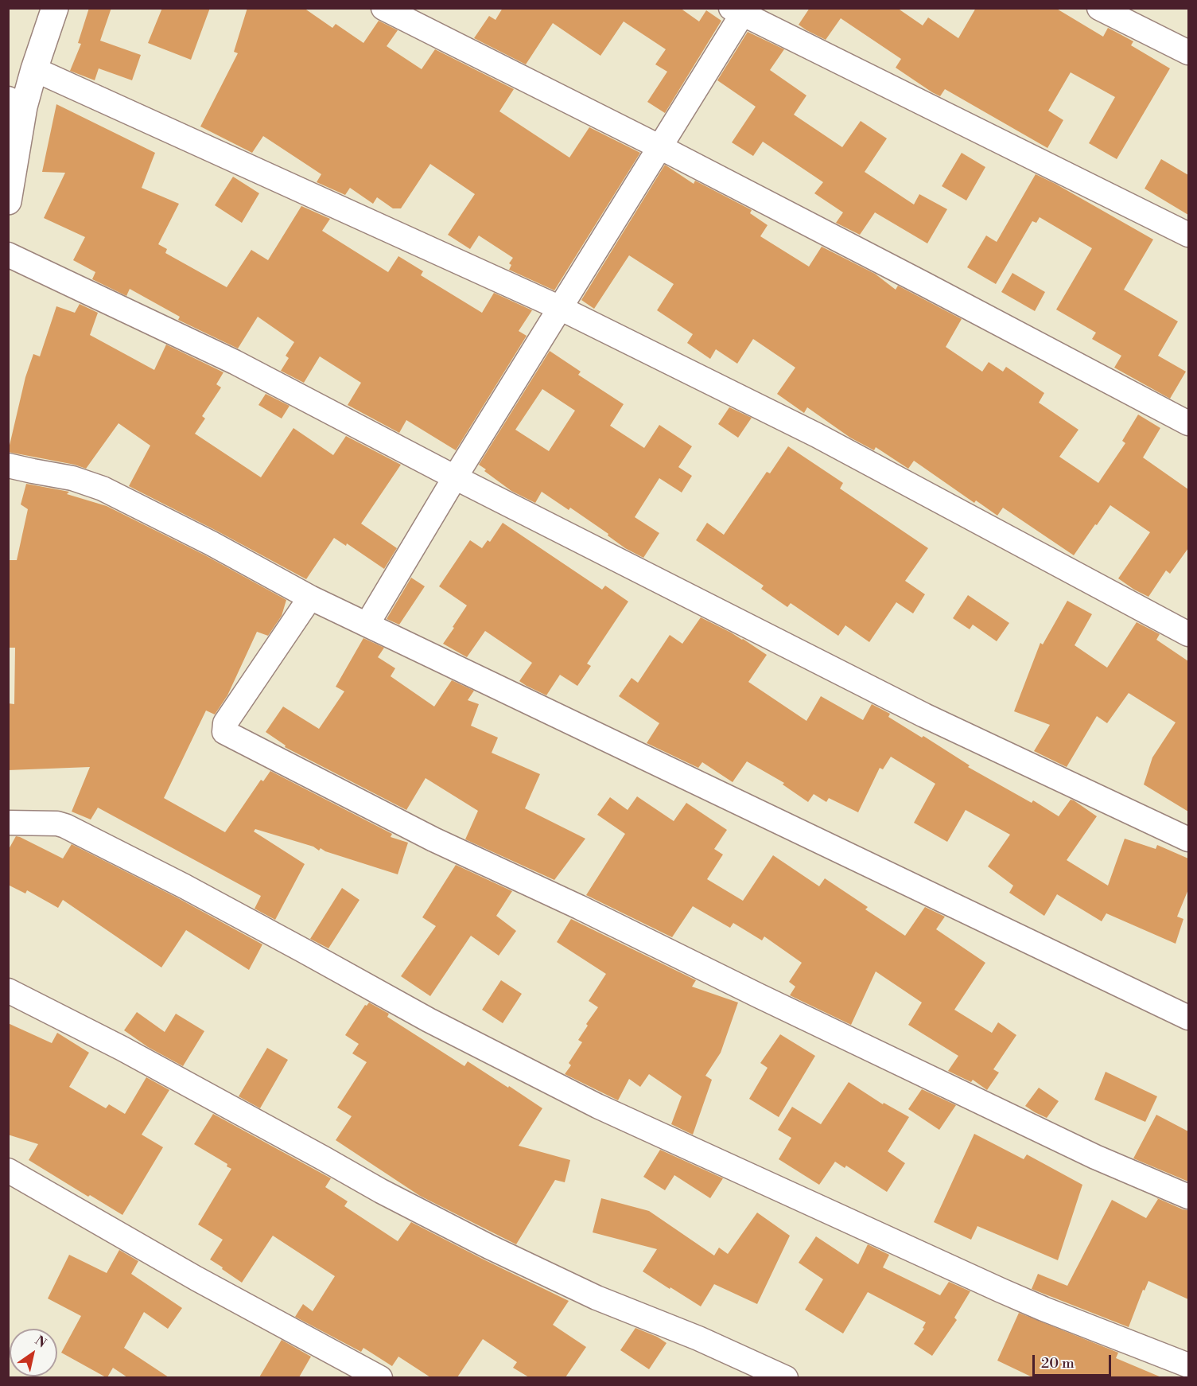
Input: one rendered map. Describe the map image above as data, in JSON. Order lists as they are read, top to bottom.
{
  "scale_bar": "20 m",
  "north": "top right"
}
